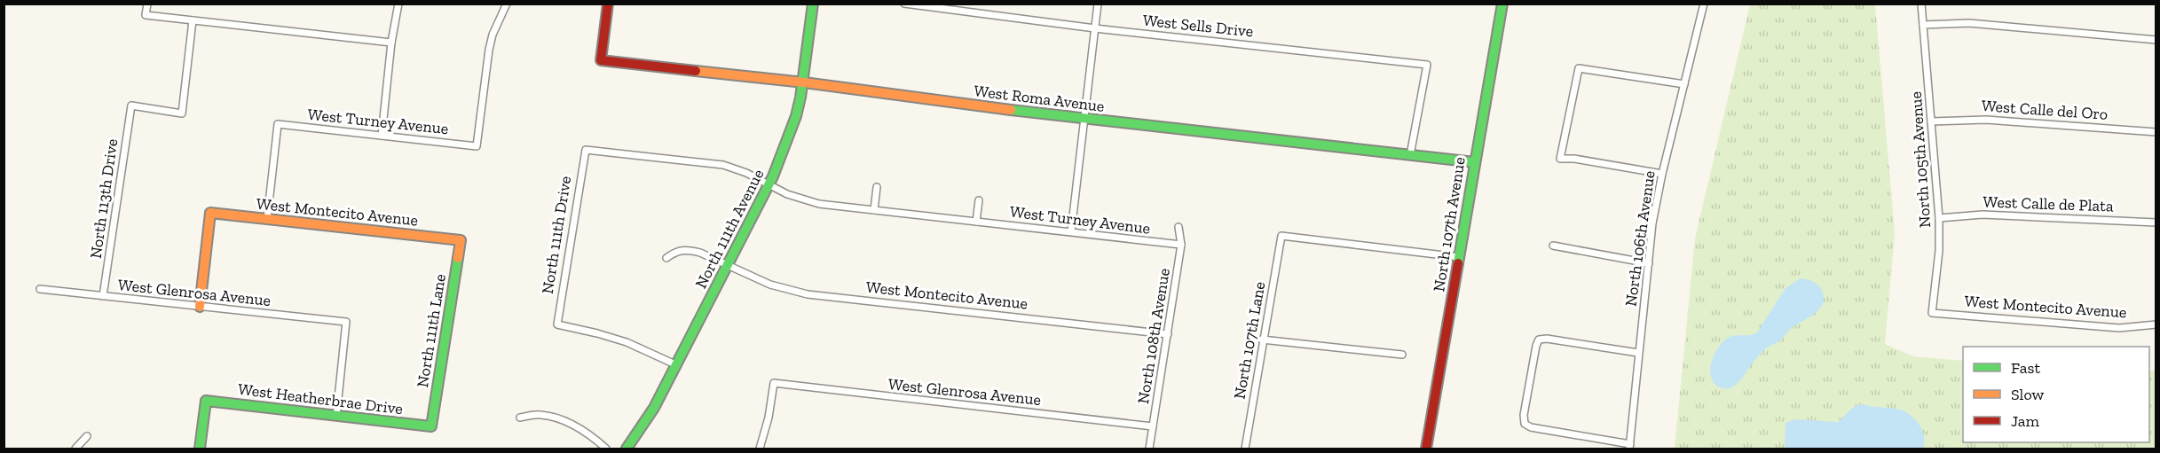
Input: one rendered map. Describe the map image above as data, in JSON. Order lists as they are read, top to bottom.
{
  "streets": {
    "street": [
      "West Sells Drive",
      "West Roma Avenue",
      "West Calle del Oro",
      "West Turney Avenue",
      "North 105th Avenue",
      "North 113th Drive",
      "West Calle de Plata",
      "West Montecito Avenue",
      "North 107th Avenue",
      "North 111th Avenue",
      "North 111th Drive",
      "North 106th Avenue",
      "West Glenrosa Avenue",
      "North 111th Lane",
      "North 108th Avenue",
      "North 107th Lane",
      "West Heatherbrae Drive"
    ]
  },
  "crossings": [
    ["West Sells Drive", "West Roma Avenue"],
    ["West Roma Avenue", "North 107th Avenue"],
    ["West Roma Avenue", "North 111th Avenue"],
    ["West Calle del Oro", "North 105th Avenue"],
    ["West Turney Avenue", "West Montecito Avenue"],
    ["West Turney Avenue", "North 111th Avenue"],
    ["West Turney Avenue", "North 111th Drive"],
    ["West Turney Avenue", "North 108th Avenue"],
    ["North 105th Avenue", "West Calle de Plata"],
    ["North 105th Avenue", "West Montecito Avenue"],
    ["North 113th Drive", "West Glenrosa Avenue"],
    ["West Montecito Avenue", "North 111th Avenue"],
    ["West Montecito Avenue", "West Glenrosa Avenue"],
    ["West Montecito Avenue", "North 111th Lane"],
    ["West Montecito Avenue", "North 108th Avenue"],
    ["North 107th Avenue", "North 107th Lane"],
    ["North 111th Avenue", "North 111th Drive"],
    ["West Glenrosa Avenue", "North 108th Avenue"],
    ["West Glenrosa Avenue", "West Heatherbrae Drive"],
    ["North 111th Lane", "West Heatherbrae Drive"]
  ],
  "legend": ["Fast", "Slow", "Jam"]
}
